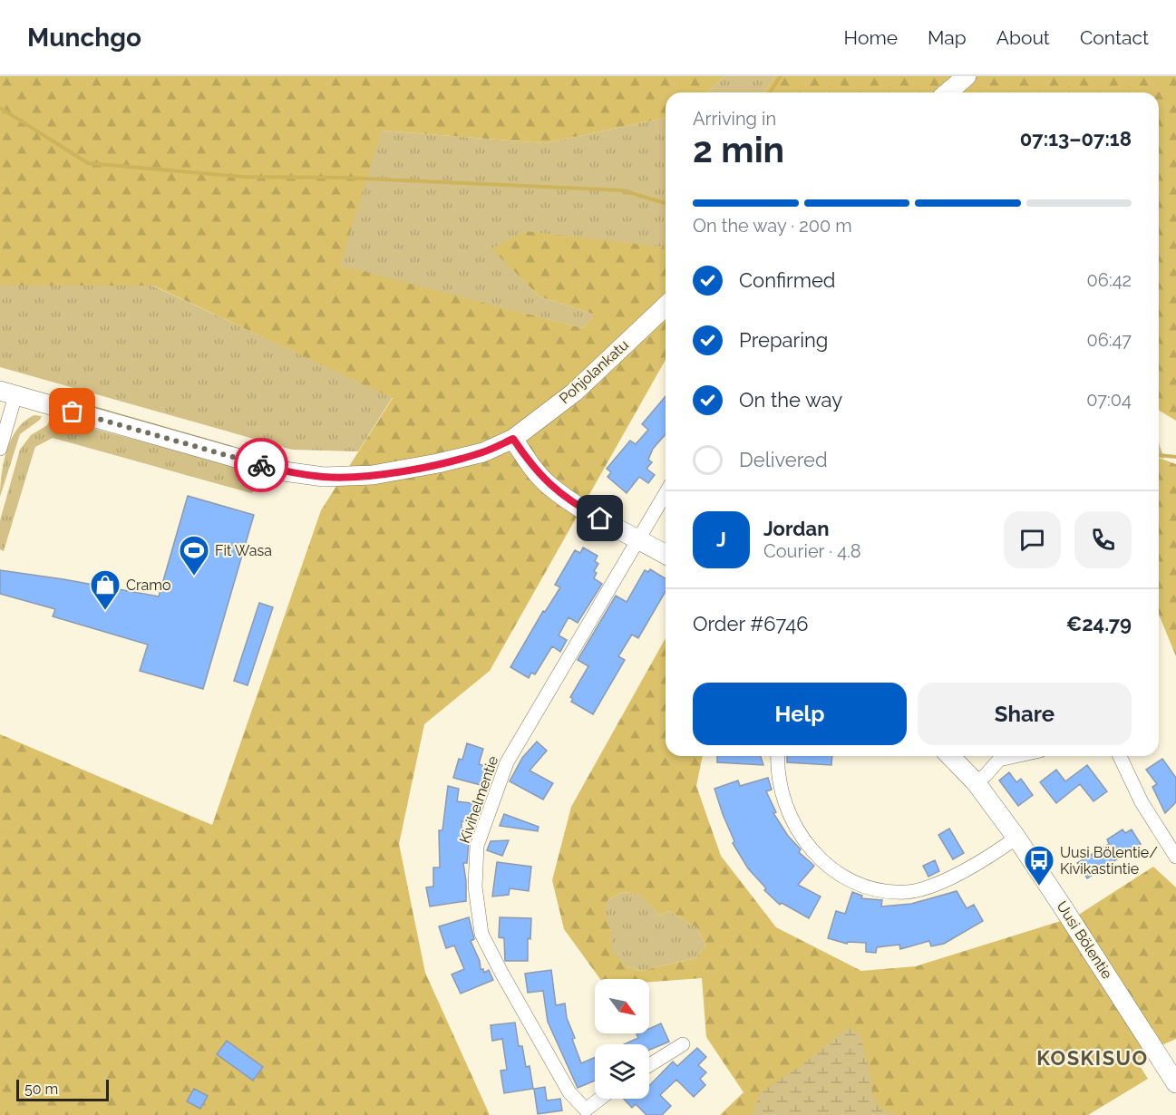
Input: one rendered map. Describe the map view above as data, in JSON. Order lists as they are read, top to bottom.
{
  "streets": {
    "main road": ["Pohjolankatu", "Uusi Bölentie"],
    "street": ["Kivihelmentie"]
  },
  "districts": ["KOSKISUO"],
  "places": {
    "sports": ["Fit Wasa"],
    "shop": ["Cramo"],
    "bus stop": ["Uusi Bölentie/ Kivikastintie"]
  },
  "scale_bar": "50 m",
  "north": "bottom right",
  "page": {
    "header": "Munchgo",
    "nav": [
      "Home",
      "Map",
      "About",
      "Contact"
    ],
    "heading": ["2 min", "Arriving in", "07:13–07:18"],
    "panel": [
      "Jordan",
      "Courier · 4.8",
      "Order #6746",
      "€24.79"
    ],
    "bar": "On the way · 200 m",
    "list": [
      ["Confirmed", "06:42"],
      ["Preparing", "06:47"],
      ["On the way", "07:04"],
      "Delivered"
    ],
    "round": "J",
    "buttons": ["Help", "Share"],
    "scale": "50 m"
  }
}
